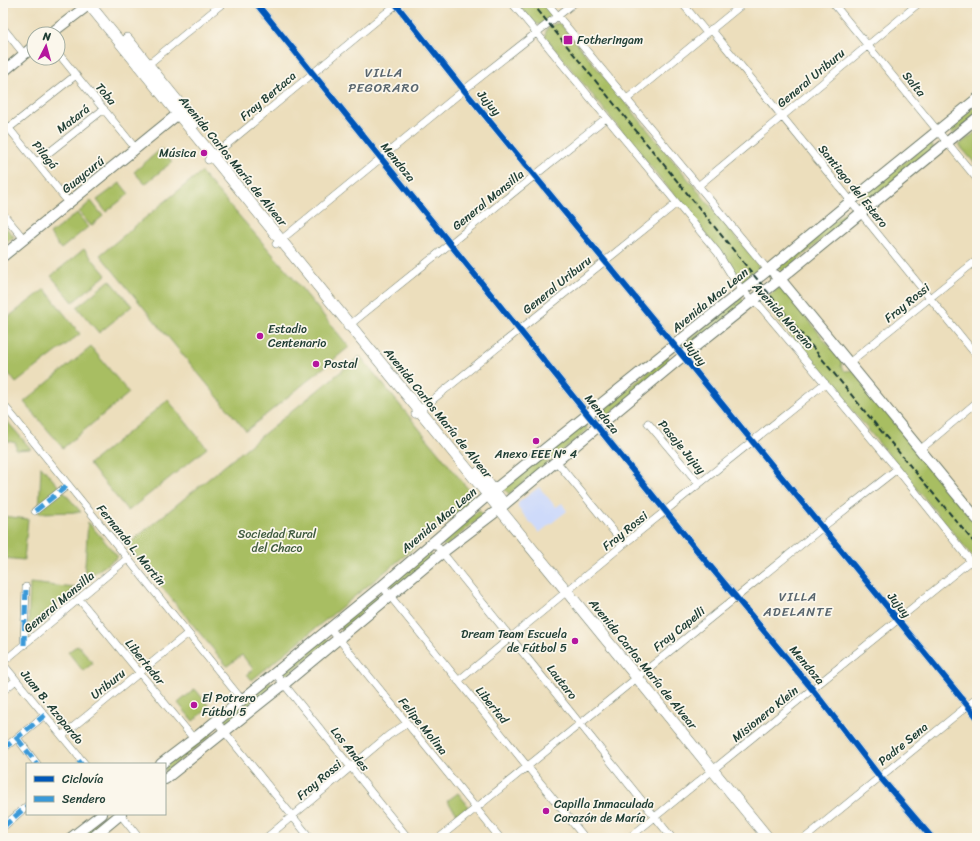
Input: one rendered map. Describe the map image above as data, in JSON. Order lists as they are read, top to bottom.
{
  "streets": {
    "main road": [
      "Avenida Carlos María de Alvear",
      "Guaycurú",
      "Avenida Mac Lean",
      "Avenida Moreno"
    ],
    "street": [
      "General Uriburu",
      "Salta",
      "Toba",
      "Fray Bertaca",
      "Jujuy",
      "Matará",
      "Pilagá",
      "Mendoza",
      "Santiago del Estero",
      "General Mansilla",
      "Fray Rossi",
      "Pasaje Jujuy",
      "Fernando L. Martín",
      "Fray Capelli",
      "Libertador",
      "Lautaro",
      "Uriburu",
      "Libertad",
      "Juan B. Azopardo",
      "Misionero Klein",
      "Felipe Molina",
      "Padre Sena",
      "Los Andes"
    ]
  },
  "crossings": [
    ["General Uriburu", "Salta"],
    ["General Uriburu", "Jujuy"],
    ["General Uriburu", "Avenida Carlos María de Alvear"],
    ["General Uriburu", "Mendoza"],
    ["General Uriburu", "Santiago del Estero"],
    ["General Uriburu", "Avenida Moreno"],
    ["Salta", "Avenida Mac Lean"],
    ["Toba", "Matará"],
    ["Toba", "Guaycurú"],
    ["Fray Bertaca", "Jujuy"],
    ["Fray Bertaca", "Avenida Carlos María de Alvear"],
    ["Fray Bertaca", "Mendoza"],
    ["Jujuy", "General Mansilla"],
    ["Jujuy", "Avenida Mac Lean"],
    ["Jujuy", "Fray Rossi"],
    ["Jujuy", "Fray Capelli"],
    ["Jujuy", "Misionero Klein"],
    ["Jujuy", "Padre Sena"],
    ["Matará", "Pilagá"],
    ["Pilagá", "Guaycurú"],
    ["Avenida Carlos María de Alvear", "Guaycurú"],
    ["Avenida Carlos María de Alvear", "General Mansilla"],
    ["Avenida Carlos María de Alvear", "Avenida Mac Lean"],
    ["Avenida Carlos María de Alvear", "Fray Rossi"],
    ["Avenida Carlos María de Alvear", "Fray Capelli"],
    ["Avenida Carlos María de Alvear", "Misionero Klein"],
    ["Mendoza", "General Mansilla"],
    ["Mendoza", "Avenida Mac Lean"],
    ["Mendoza", "Fray Rossi"],
    ["Mendoza", "Fray Capelli"],
    ["Mendoza", "Misionero Klein"],
    ["Mendoza", "Padre Sena"],
    ["Santiago del Estero", "Avenida Mac Lean"],
    ["Santiago del Estero", "Fray Rossi"],
    ["General Mansilla", "Avenida Moreno"],
    ["General Mansilla", "Fernando L. Martín"],
    ["General Mansilla", "Libertador"],
    ["General Mansilla", "Juan B. Azopardo"],
    ["Avenida Mac Lean", "Avenida Moreno"],
    ["Avenida Mac Lean", "Fernando L. Martín"],
    ["Avenida Mac Lean", "Libertador"],
    ["Avenida Mac Lean", "Lautaro"],
    ["Avenida Mac Lean", "Libertad"],
    ["Avenida Mac Lean", "Felipe Molina"],
    ["Avenida Mac Lean", "Los Andes"],
    ["Fray Rossi", "Avenida Moreno"],
    ["Fray Rossi", "Pasaje Jujuy"],
    ["Fray Rossi", "Lautaro"],
    ["Fray Rossi", "Libertad"],
    ["Fray Rossi", "Felipe Molina"],
    ["Fray Rossi", "Los Andes"],
    ["Avenida Moreno", "Fray Capelli"],
    ["Avenida Moreno", "Misionero Klein"],
    ["Fernando L. Martín", "Uriburu"],
    ["Fray Capelli", "Lautaro"],
    ["Fray Capelli", "Libertad"],
    ["Fray Capelli", "Felipe Molina"],
    ["Libertador", "Uriburu"],
    ["Lautaro", "Misionero Klein"],
    ["Uriburu", "Juan B. Azopardo"]
  ],
  "districts": ["VILLA PEGORARO", "VILLA ADELANTE"],
  "parks": ["Sociedad Rural del Chaco"],
  "places": {
    "transit": ["Fotheringam"],
    "other": [
      "Música",
      "Estadio Centenario",
      "Postal",
      "Anexo EEE Nº 4",
      "Dream Team Escuela de Fútbol 5",
      "El Potrero Fútbol 5",
      "Capilla Inmaculada Corazón de María"
    ]
  },
  "legend": ["Ciclovía", "Sendero"],
  "north": "top"
}
